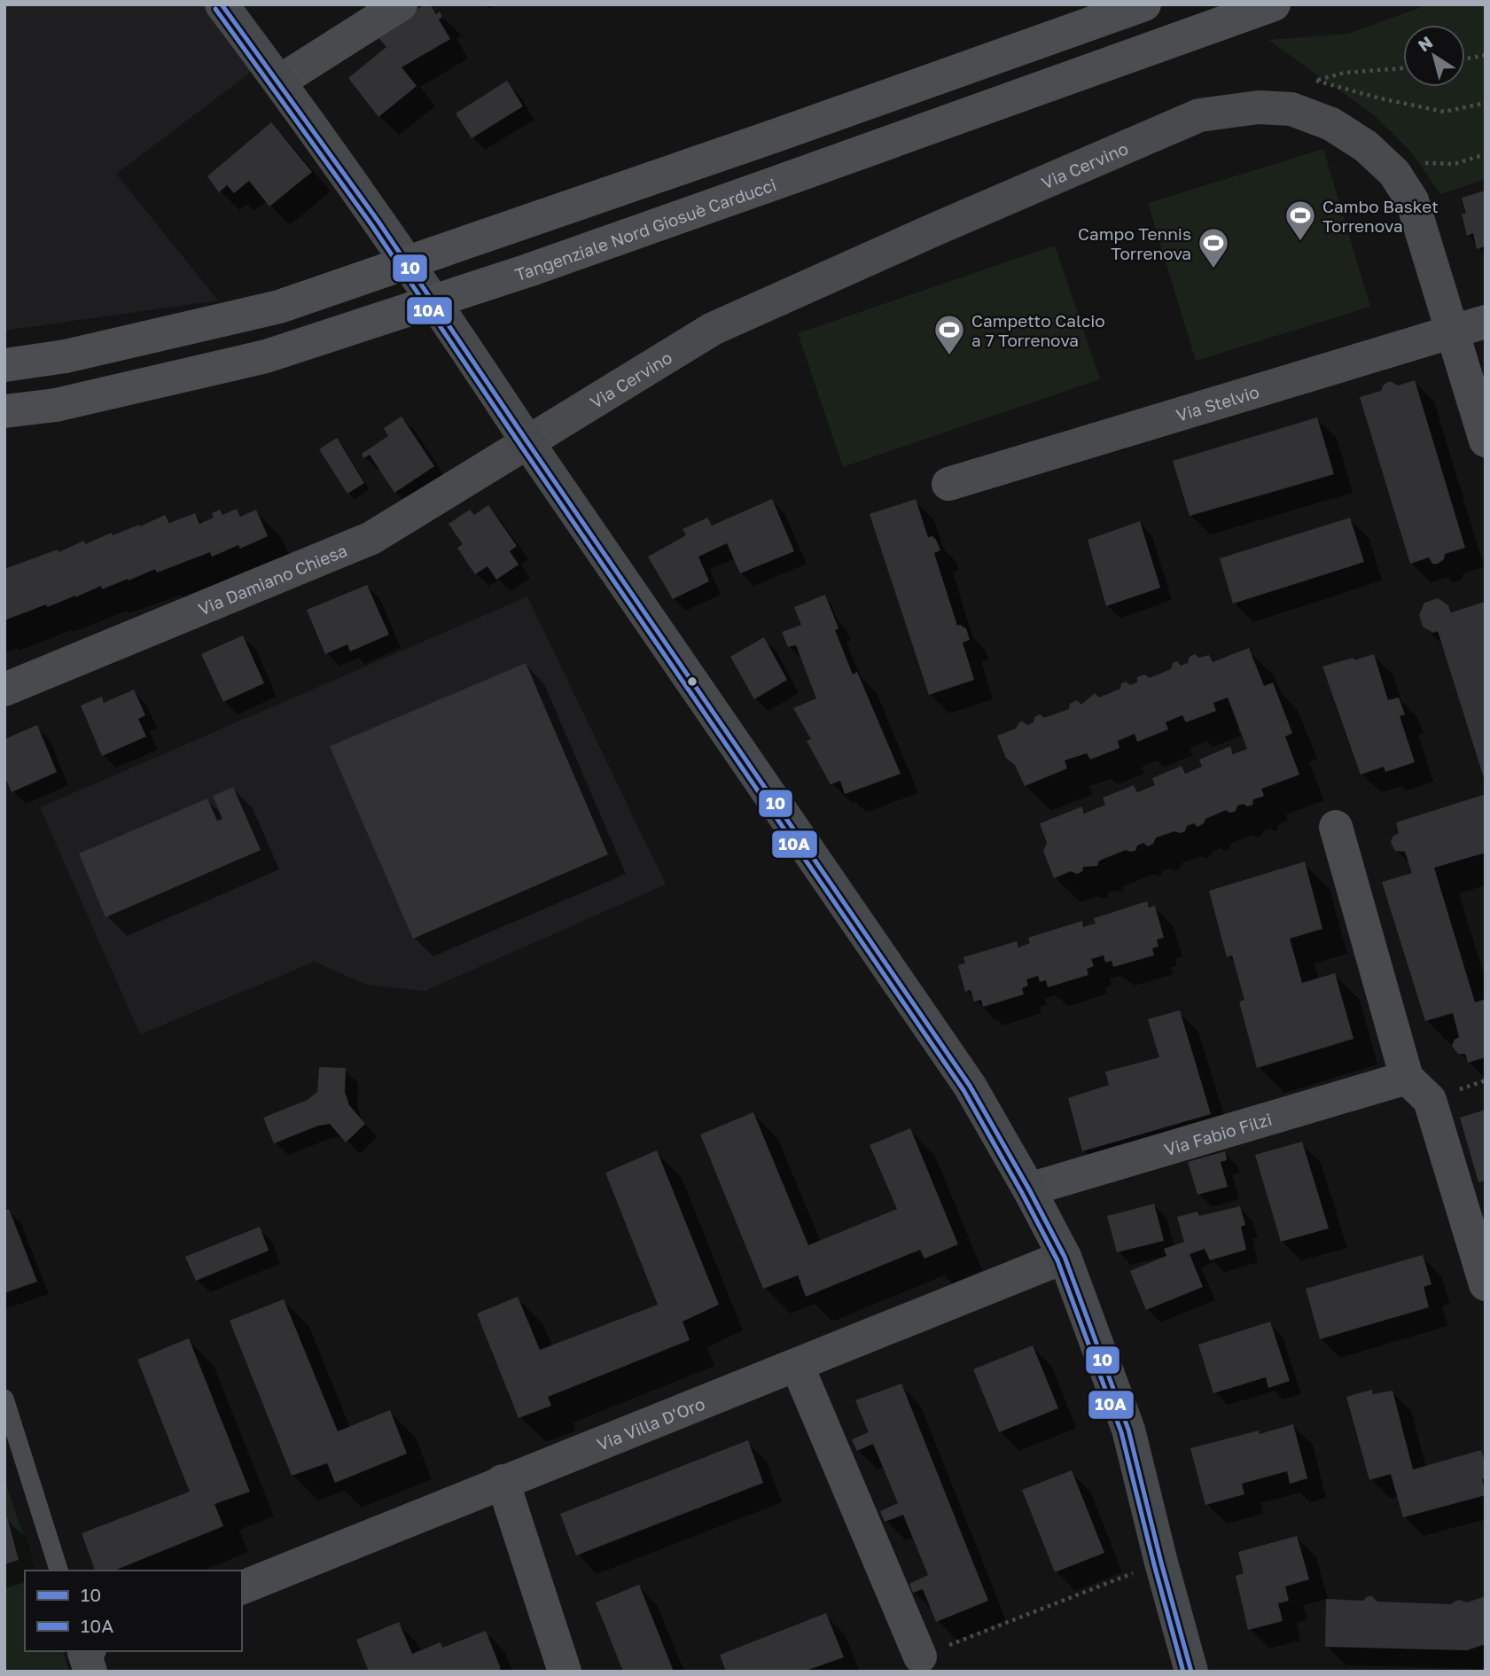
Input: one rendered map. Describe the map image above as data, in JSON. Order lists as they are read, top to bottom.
{
  "streets": {
    "highway": ["Tangenziale Nord Giosuè Carducci"],
    "street": [
      "Via Cervino",
      "Via Stelvio",
      "Via Damiano Chiesa",
      "Via Fabio Filzi",
      "Via Villa D'Oro"
    ]
  },
  "crossings": [
    ["Via Cervino", "Via Stelvio"],
    ["Via Cervino", "Via Damiano Chiesa"]
  ],
  "places": {
    "sports": ["Cambo Basket Torrenova", "Campo Tennis Torrenova", "Campetto Calcio a 7 Torrenova"]
  },
  "lines": ["transit line 10", "transit line 10A"],
  "legend": ["10", "10A"],
  "north": "top left"
}
